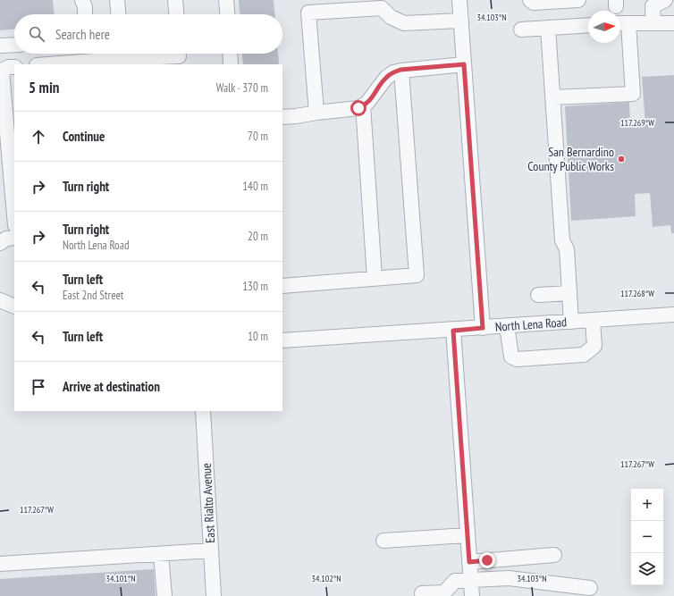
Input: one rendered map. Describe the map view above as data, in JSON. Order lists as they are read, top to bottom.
{
  "streets": {
    "street": ["North Lena Road", "East Rialto Avenue"]
  },
  "places": ["San Bernardino County Public Works"],
  "north": "right",
  "page": {
    "search": "Search here",
    "heading": ["5 min", "Walk · 370 m"],
    "list": [
      ["Continue", "70 m"],
      ["Turn right", "140 m"],
      ["Turn right", "North Lena Road", "20 m"],
      ["Turn left", "East 2nd Street", "130 m"],
      ["Turn left", "10 m"],
      "Arrive at destination"
    ],
    "map_buttons": ["+", "−"]
  },
  "coordinates": [
    "34.103°N",
    "117.269°W",
    "117.268°W",
    "117.267°W",
    "34.101°N",
    "34.102°N"
  ]
}
